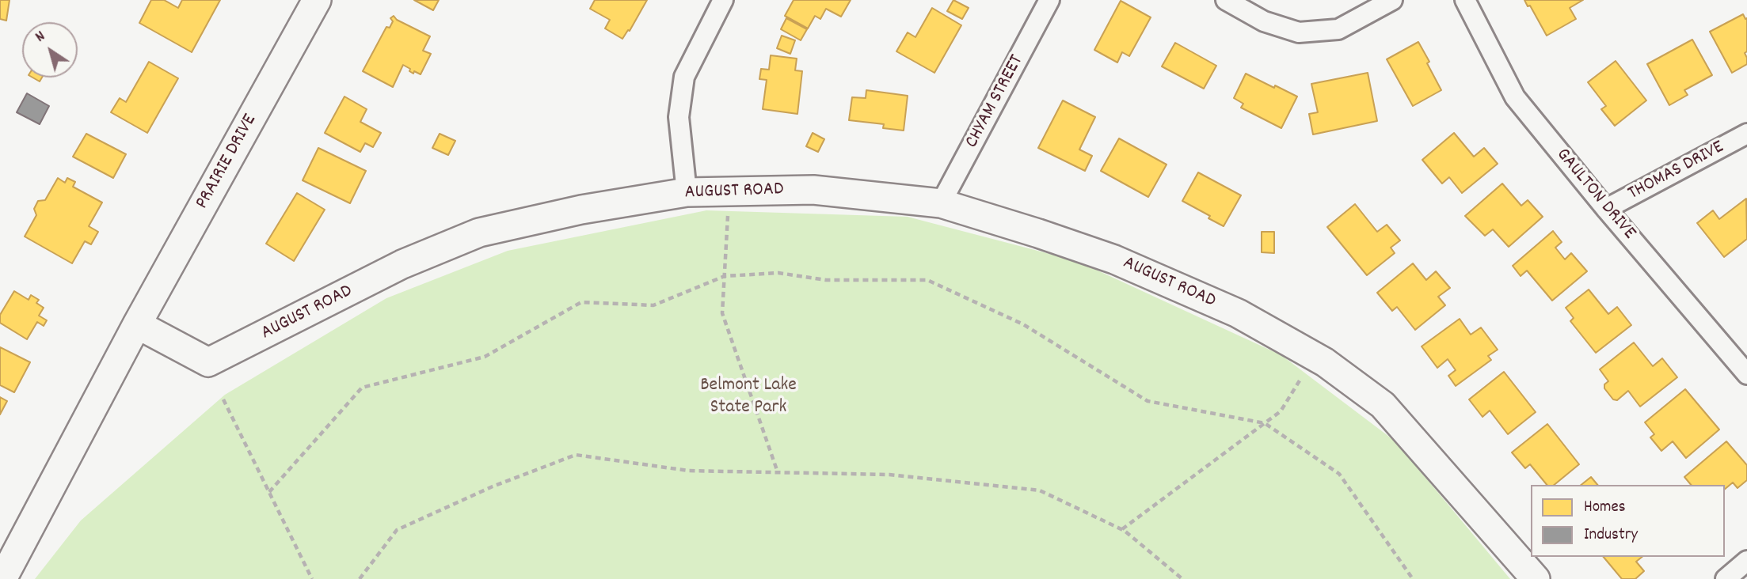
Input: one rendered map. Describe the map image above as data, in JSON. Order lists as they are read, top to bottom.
{
  "streets": {
    "street": [
      "CHYAM STREET",
      "PRAIRIE DRIVE",
      "THOMAS DRIVE",
      "AUGUST ROAD",
      "GAULTON DRIVE"
    ]
  },
  "crossings": [
    ["CHYAM STREET", "AUGUST ROAD"],
    ["PRAIRIE DRIVE", "AUGUST ROAD"],
    ["THOMAS DRIVE", "GAULTON DRIVE"]
  ],
  "parks": ["Belmont Lake State Park"],
  "legend": ["Homes", "Industry"],
  "north": "top left"
}
